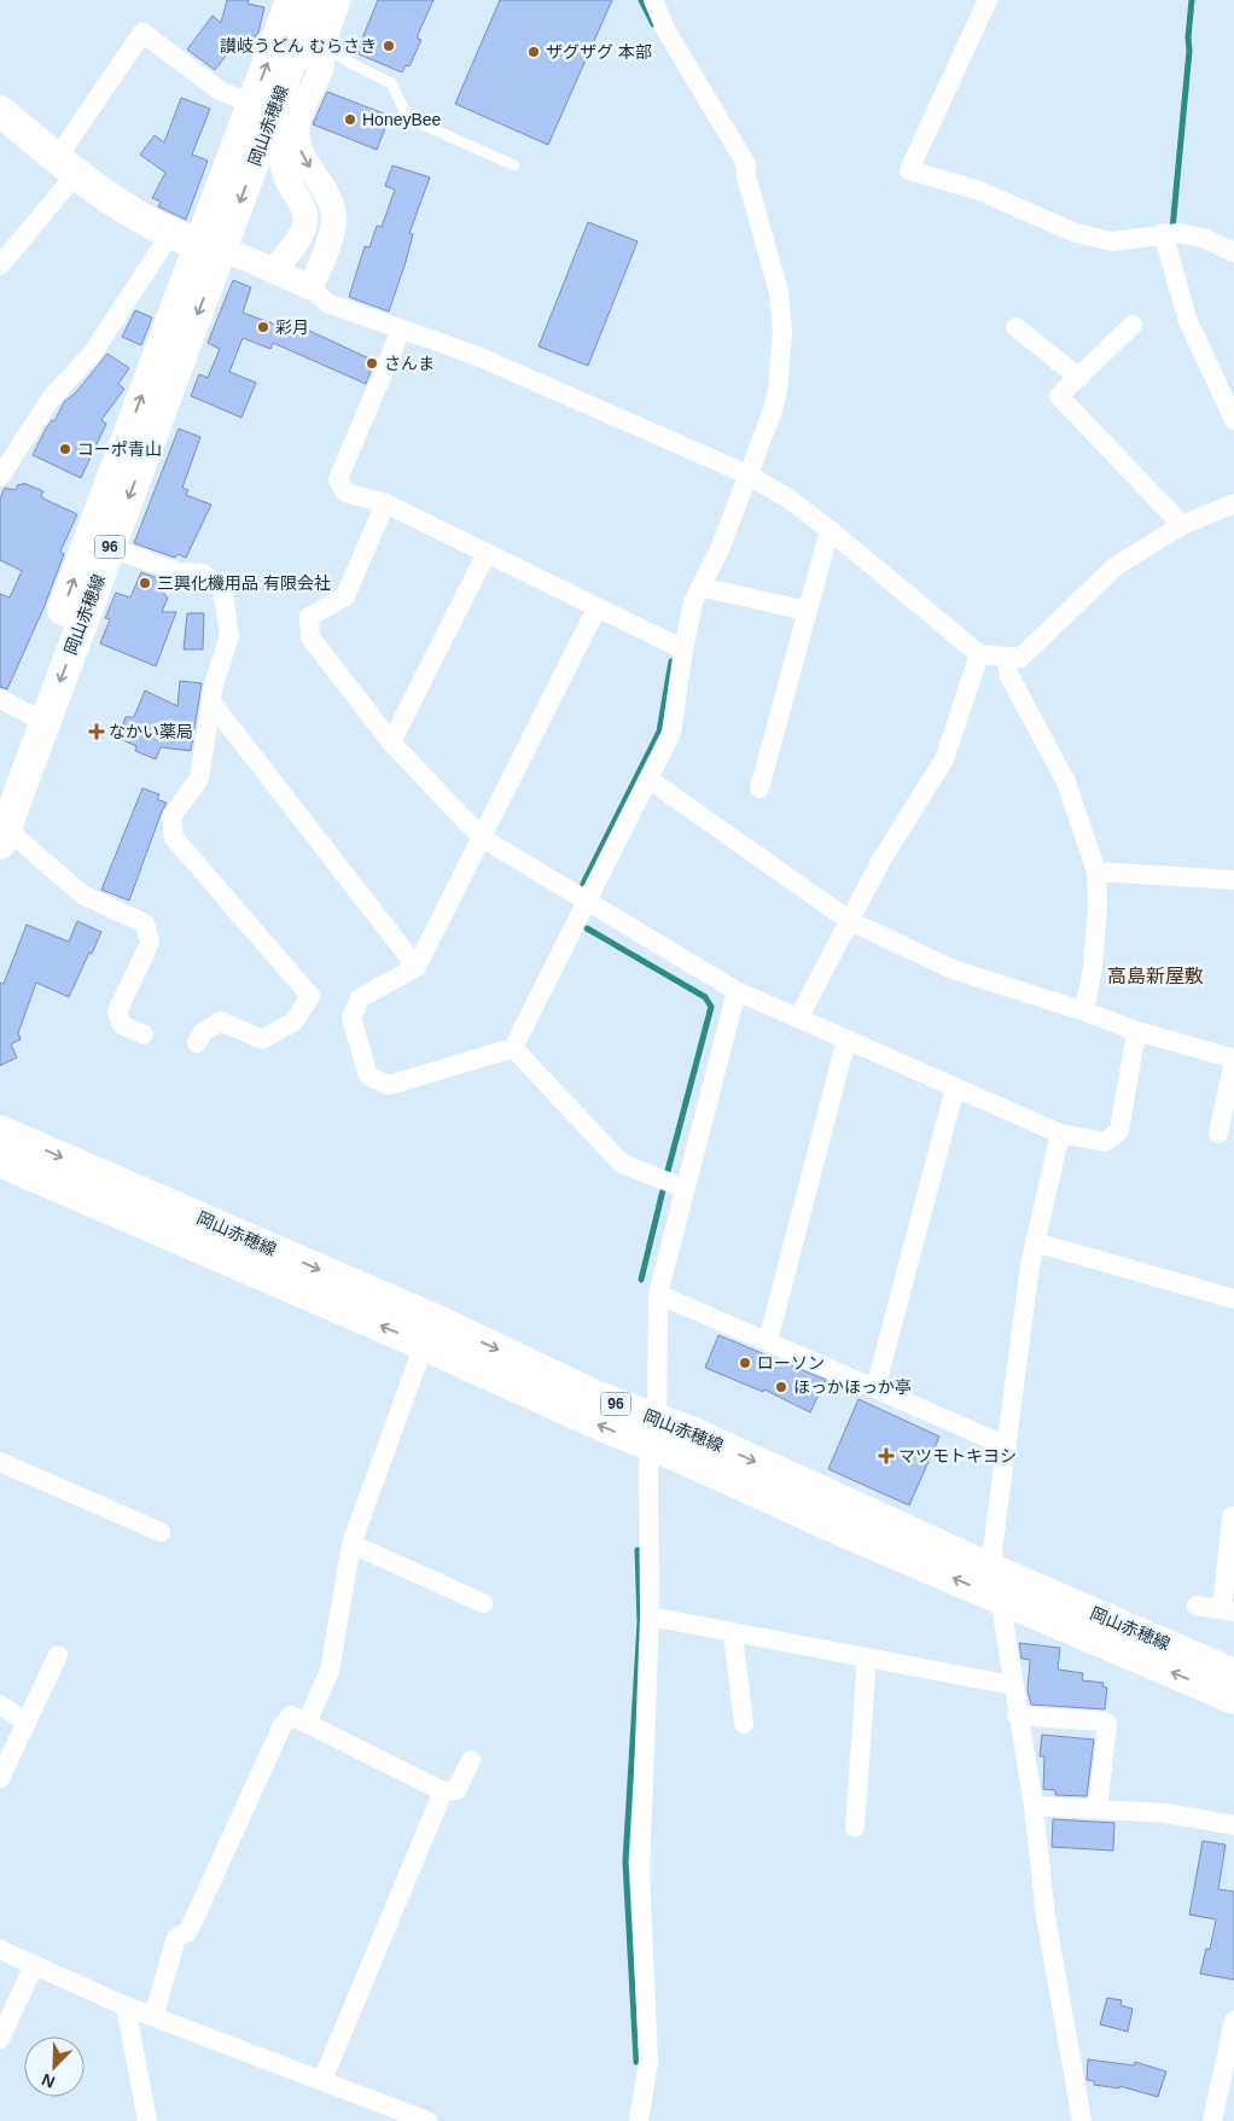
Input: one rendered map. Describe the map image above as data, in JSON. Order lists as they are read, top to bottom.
{
  "streets": {
    "main road": ["岡山赤穂線", "96"]
  },
  "districts": ["高島新屋敷"],
  "places": {
    "other": [
      "讃岐うどん むらさき",
      "ザグザグ 本部",
      "HoneyBee",
      "彩月",
      "さんま",
      "コーポ青山",
      "三興化機用品 有限会社",
      "ローソン",
      "ほっかほっか亭"
    ],
    "health": ["なかい薬局", "マツモトキヨシ"]
  },
  "north": "bottom left"
}
